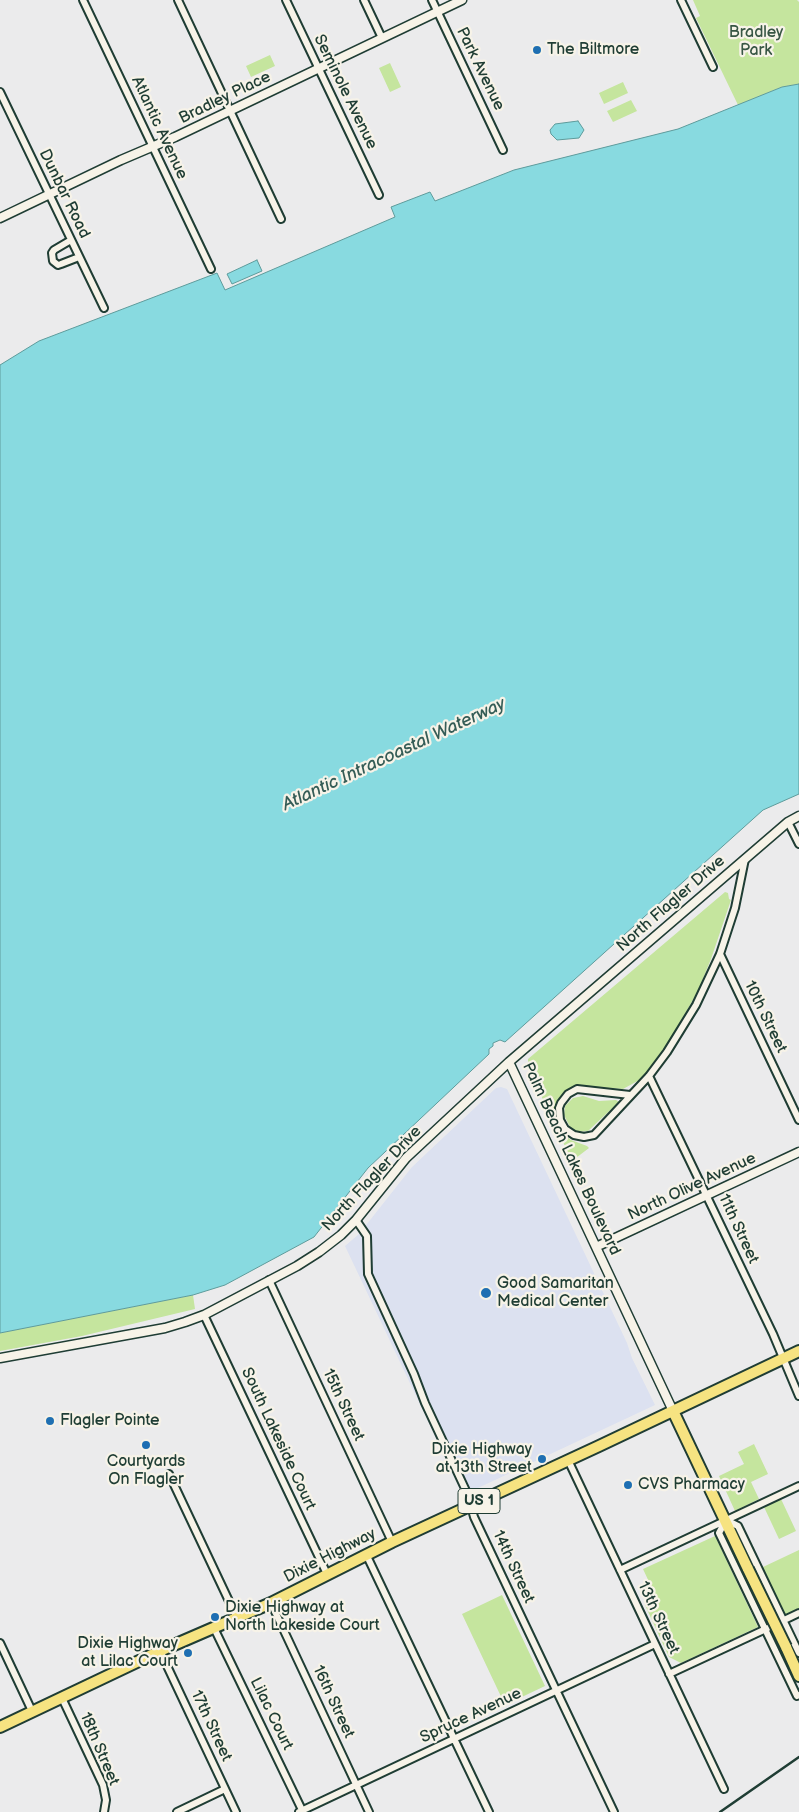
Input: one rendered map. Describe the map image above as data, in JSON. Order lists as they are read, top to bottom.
{
  "streets": {
    "main road": ["Palm Beach Lakes Boulevard", "US 1", "Dixie Highway"],
    "street": [
      "Park Avenue",
      "Seminole Avenue",
      "Bradley Place",
      "Atlantic Avenue",
      "Dunbar Road",
      "North Flagler Drive",
      "10th Street",
      "North Olive Avenue",
      "11th Street",
      "15th Street",
      "South Lakeside Court",
      "14th Street",
      "13th Street",
      "16th Street",
      "Lilac Court",
      "Spruce Avenue",
      "17th Street",
      "18th Street"
    ]
  },
  "crossings": [
    ["Park Avenue", "Bradley Place"],
    ["Seminole Avenue", "Bradley Place"],
    ["Bradley Place", "Atlantic Avenue"],
    ["Bradley Place", "Dunbar Road"],
    ["North Flagler Drive", "10th Street"],
    ["North Flagler Drive", "Palm Beach Lakes Boulevard"],
    ["North Flagler Drive", "11th Street"],
    ["North Flagler Drive", "15th Street"],
    ["North Flagler Drive", "South Lakeside Court"],
    ["North Flagler Drive", "14th Street"],
    ["Palm Beach Lakes Boulevard", "North Olive Avenue"],
    ["Palm Beach Lakes Boulevard", "US 1"],
    ["Palm Beach Lakes Boulevard", "Dixie Highway"],
    ["North Olive Avenue", "11th Street"],
    ["11th Street", "US 1"],
    ["15th Street", "Dixie Highway"],
    ["South Lakeside Court", "Dixie Highway"],
    ["US 1", "Dixie Highway"],
    ["Dixie Highway", "14th Street"],
    ["Dixie Highway", "13th Street"],
    ["Dixie Highway", "16th Street"],
    ["Dixie Highway", "Lilac Court"],
    ["Dixie Highway", "17th Street"],
    ["Dixie Highway", "18th Street"],
    ["14th Street", "Spruce Avenue"],
    ["13th Street", "Spruce Avenue"],
    ["16th Street", "Spruce Avenue"],
    ["Lilac Court", "Spruce Avenue"]
  ],
  "water": ["Atlantic Intracoastal Waterway"],
  "parks": ["Bradley Park"],
  "places": [
    "The Biltmore",
    "Good Samaritan Medical Center",
    "Flagler Pointe",
    "Courtyards On Flagler",
    "Dixie Highway at 13th Street",
    "CVS Pharmacy",
    "Dixie Highway at North Lakeside Court",
    "Dixie Highway at Lilac Court"
  ]
}
